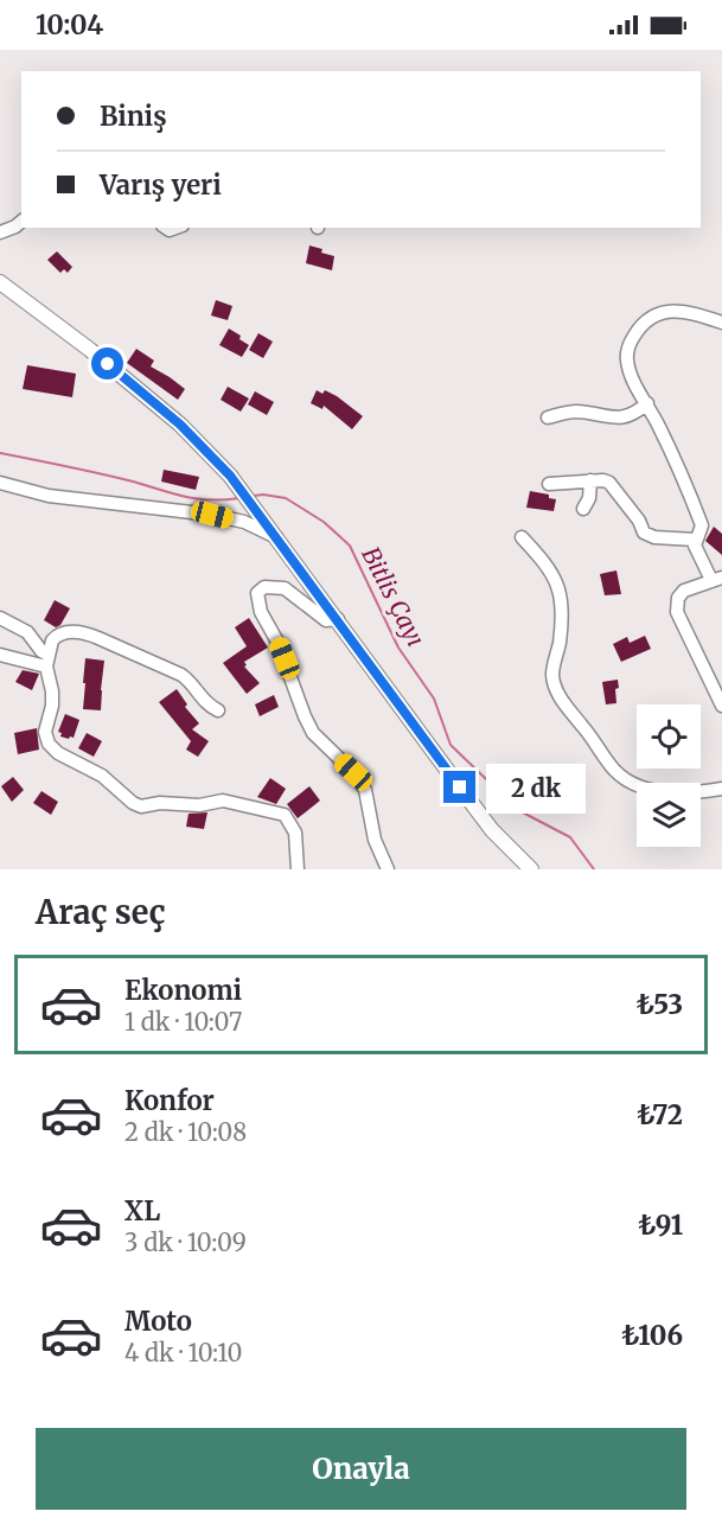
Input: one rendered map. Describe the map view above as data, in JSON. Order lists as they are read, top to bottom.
{
  "water": ["Bitlis Çayı"],
  "page": {
    "status": "10:04",
    "banner": ["Biniş", "Varış yeri"],
    "bubble": "2 dk",
    "heading": "Araç seç",
    "list": [
      {
        "name": "Ekonomi",
        "note": "1 dk · 10:07",
        "value": "₺53"
      },
      {
        "name": "Konfor",
        "note": "2 dk · 10:08",
        "value": "₺72"
      },
      {
        "name": "XL",
        "note": "3 dk · 10:09",
        "value": "₺91"
      },
      {
        "name": "Moto",
        "note": "4 dk · 10:10",
        "value": "₺106"
      }
    ],
    "buttons": "Onayla"
  }
}
